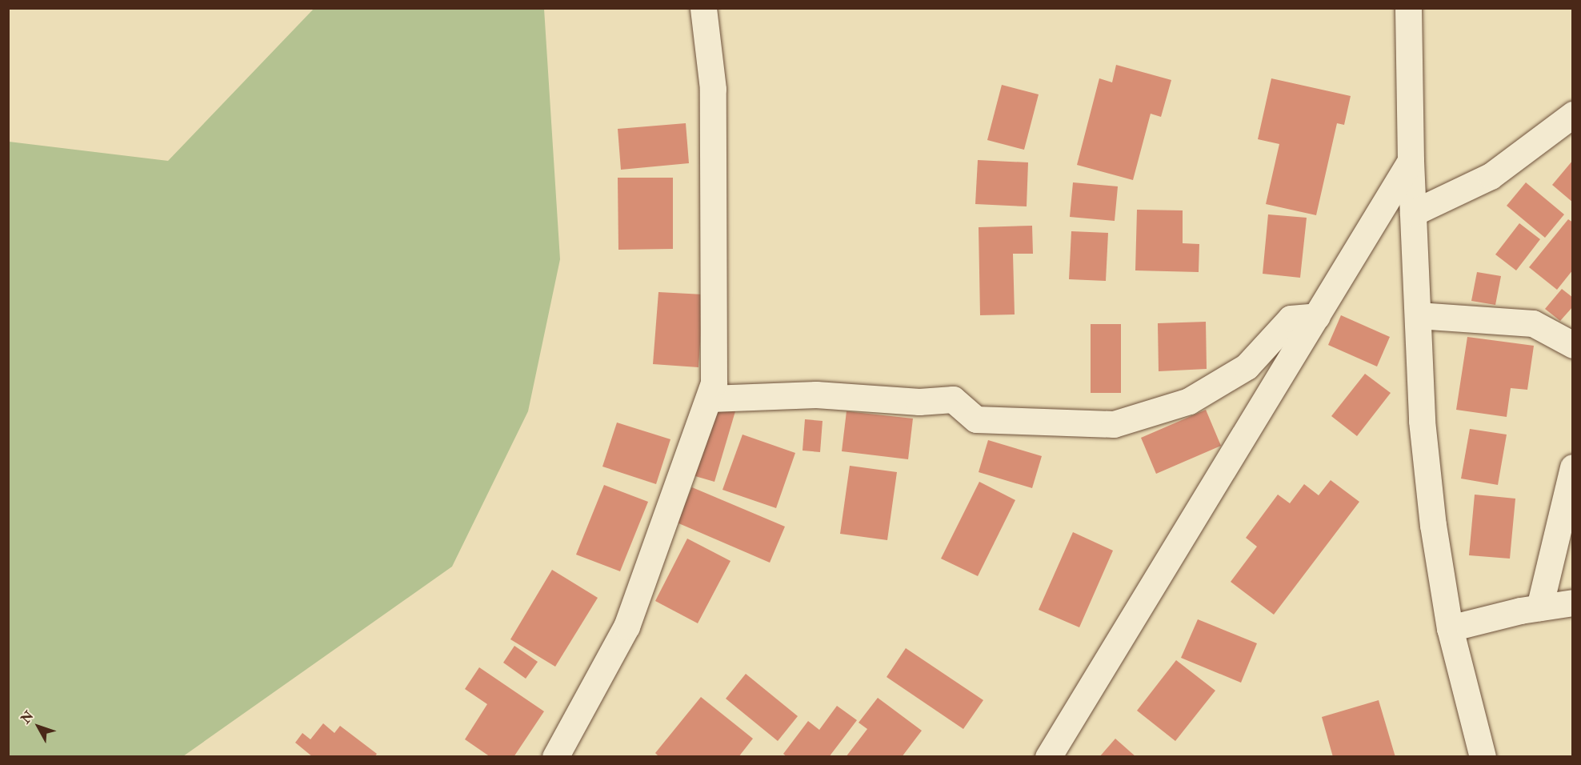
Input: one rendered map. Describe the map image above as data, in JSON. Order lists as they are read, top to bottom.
{
  "north": "top left"
}
